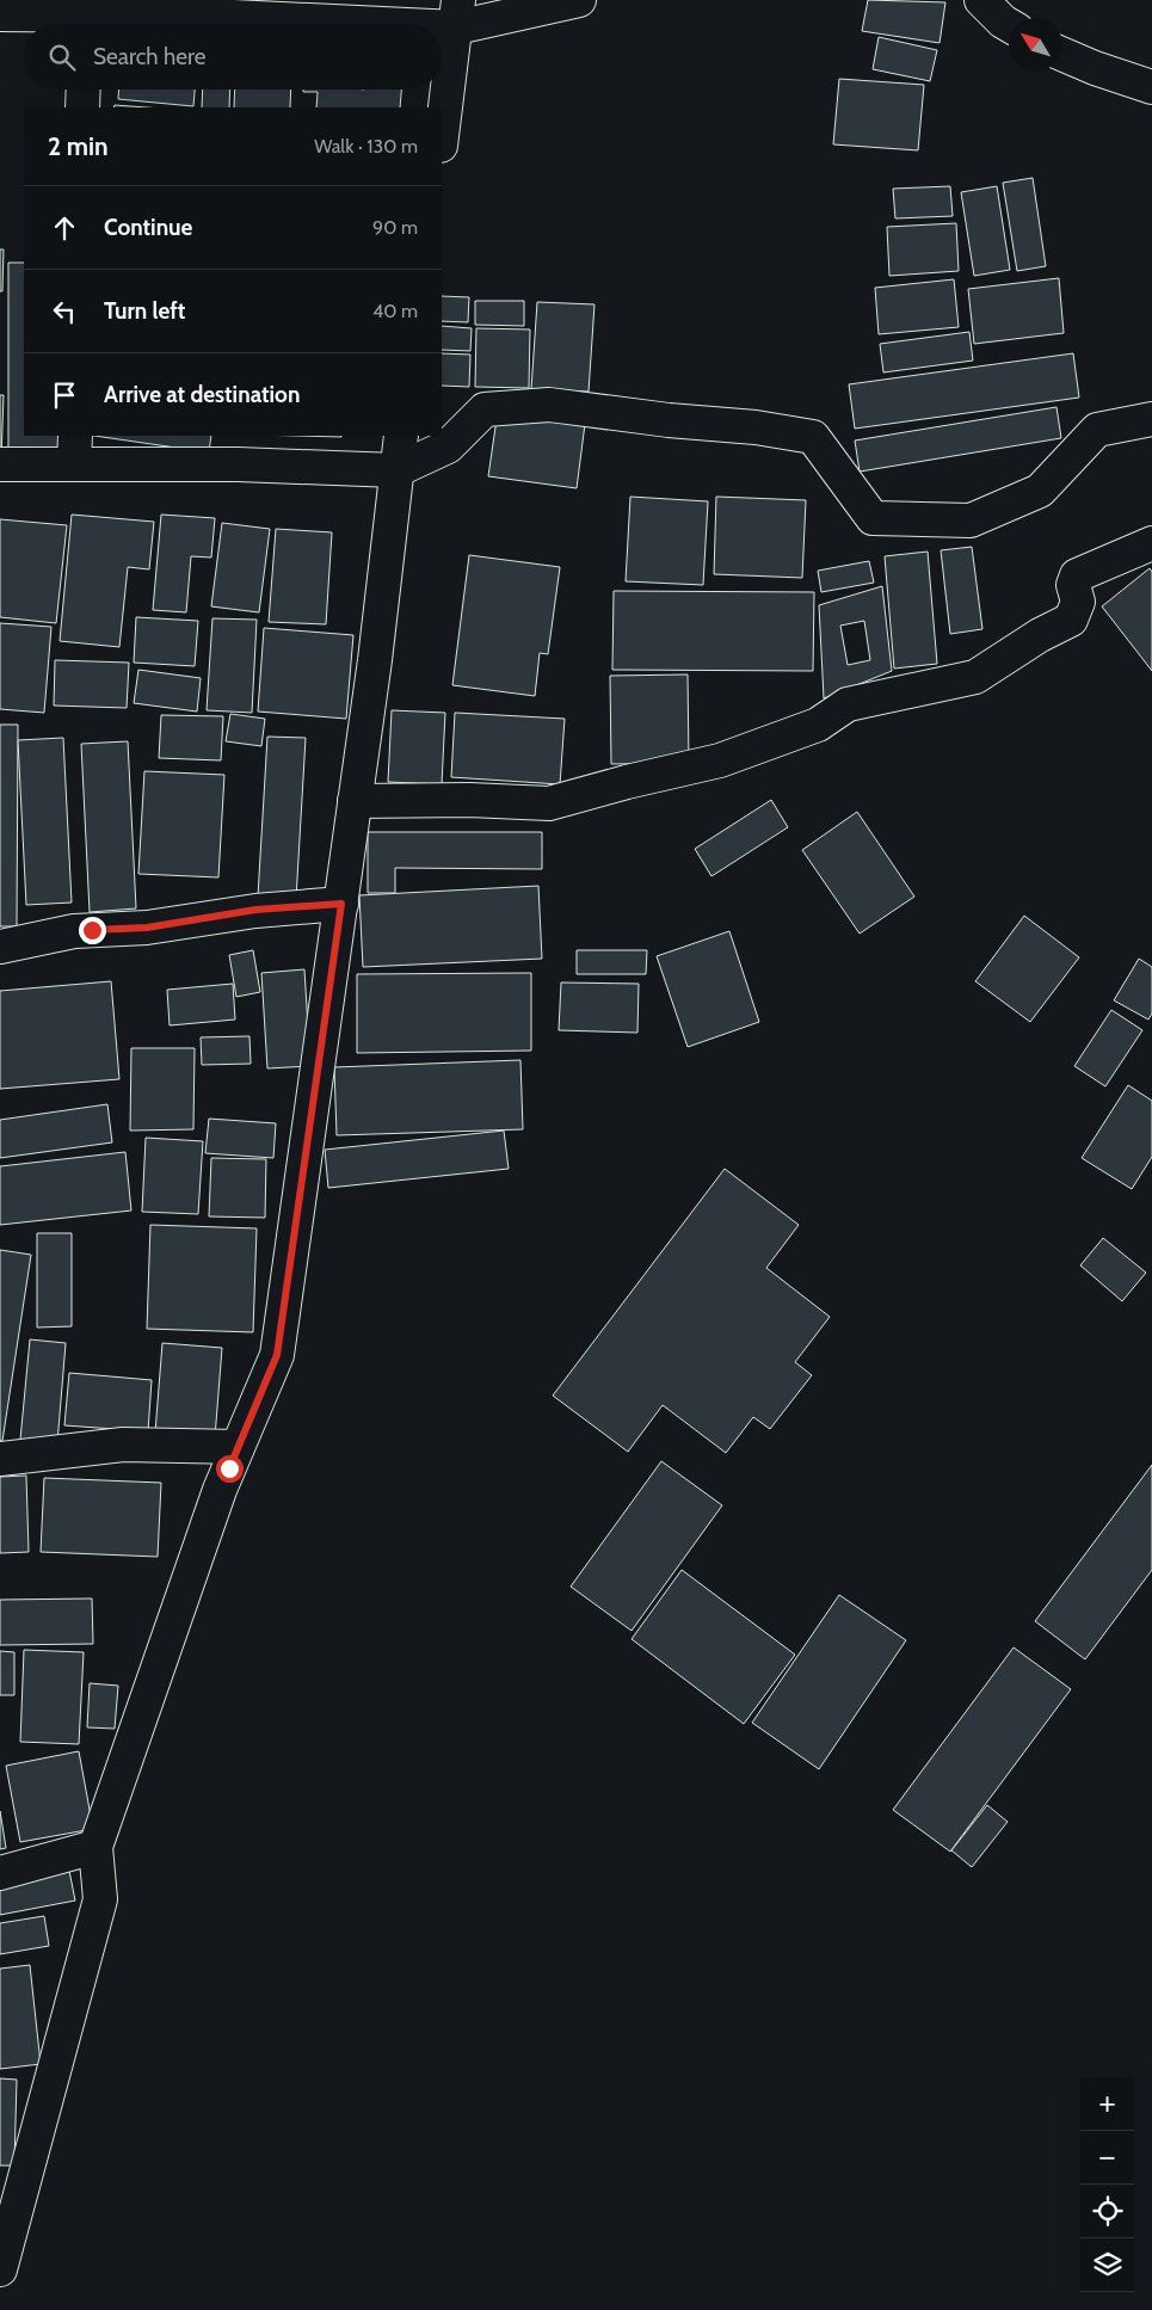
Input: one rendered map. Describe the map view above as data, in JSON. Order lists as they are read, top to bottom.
{
  "north": "top left",
  "page": {
    "search": "Search here",
    "heading": ["2 min", "Walk · 130 m"],
    "list": [
      ["Continue", "90 m"],
      ["Turn left", "40 m"],
      "Arrive at destination"
    ],
    "map_buttons": ["+", "−"]
  }
}
